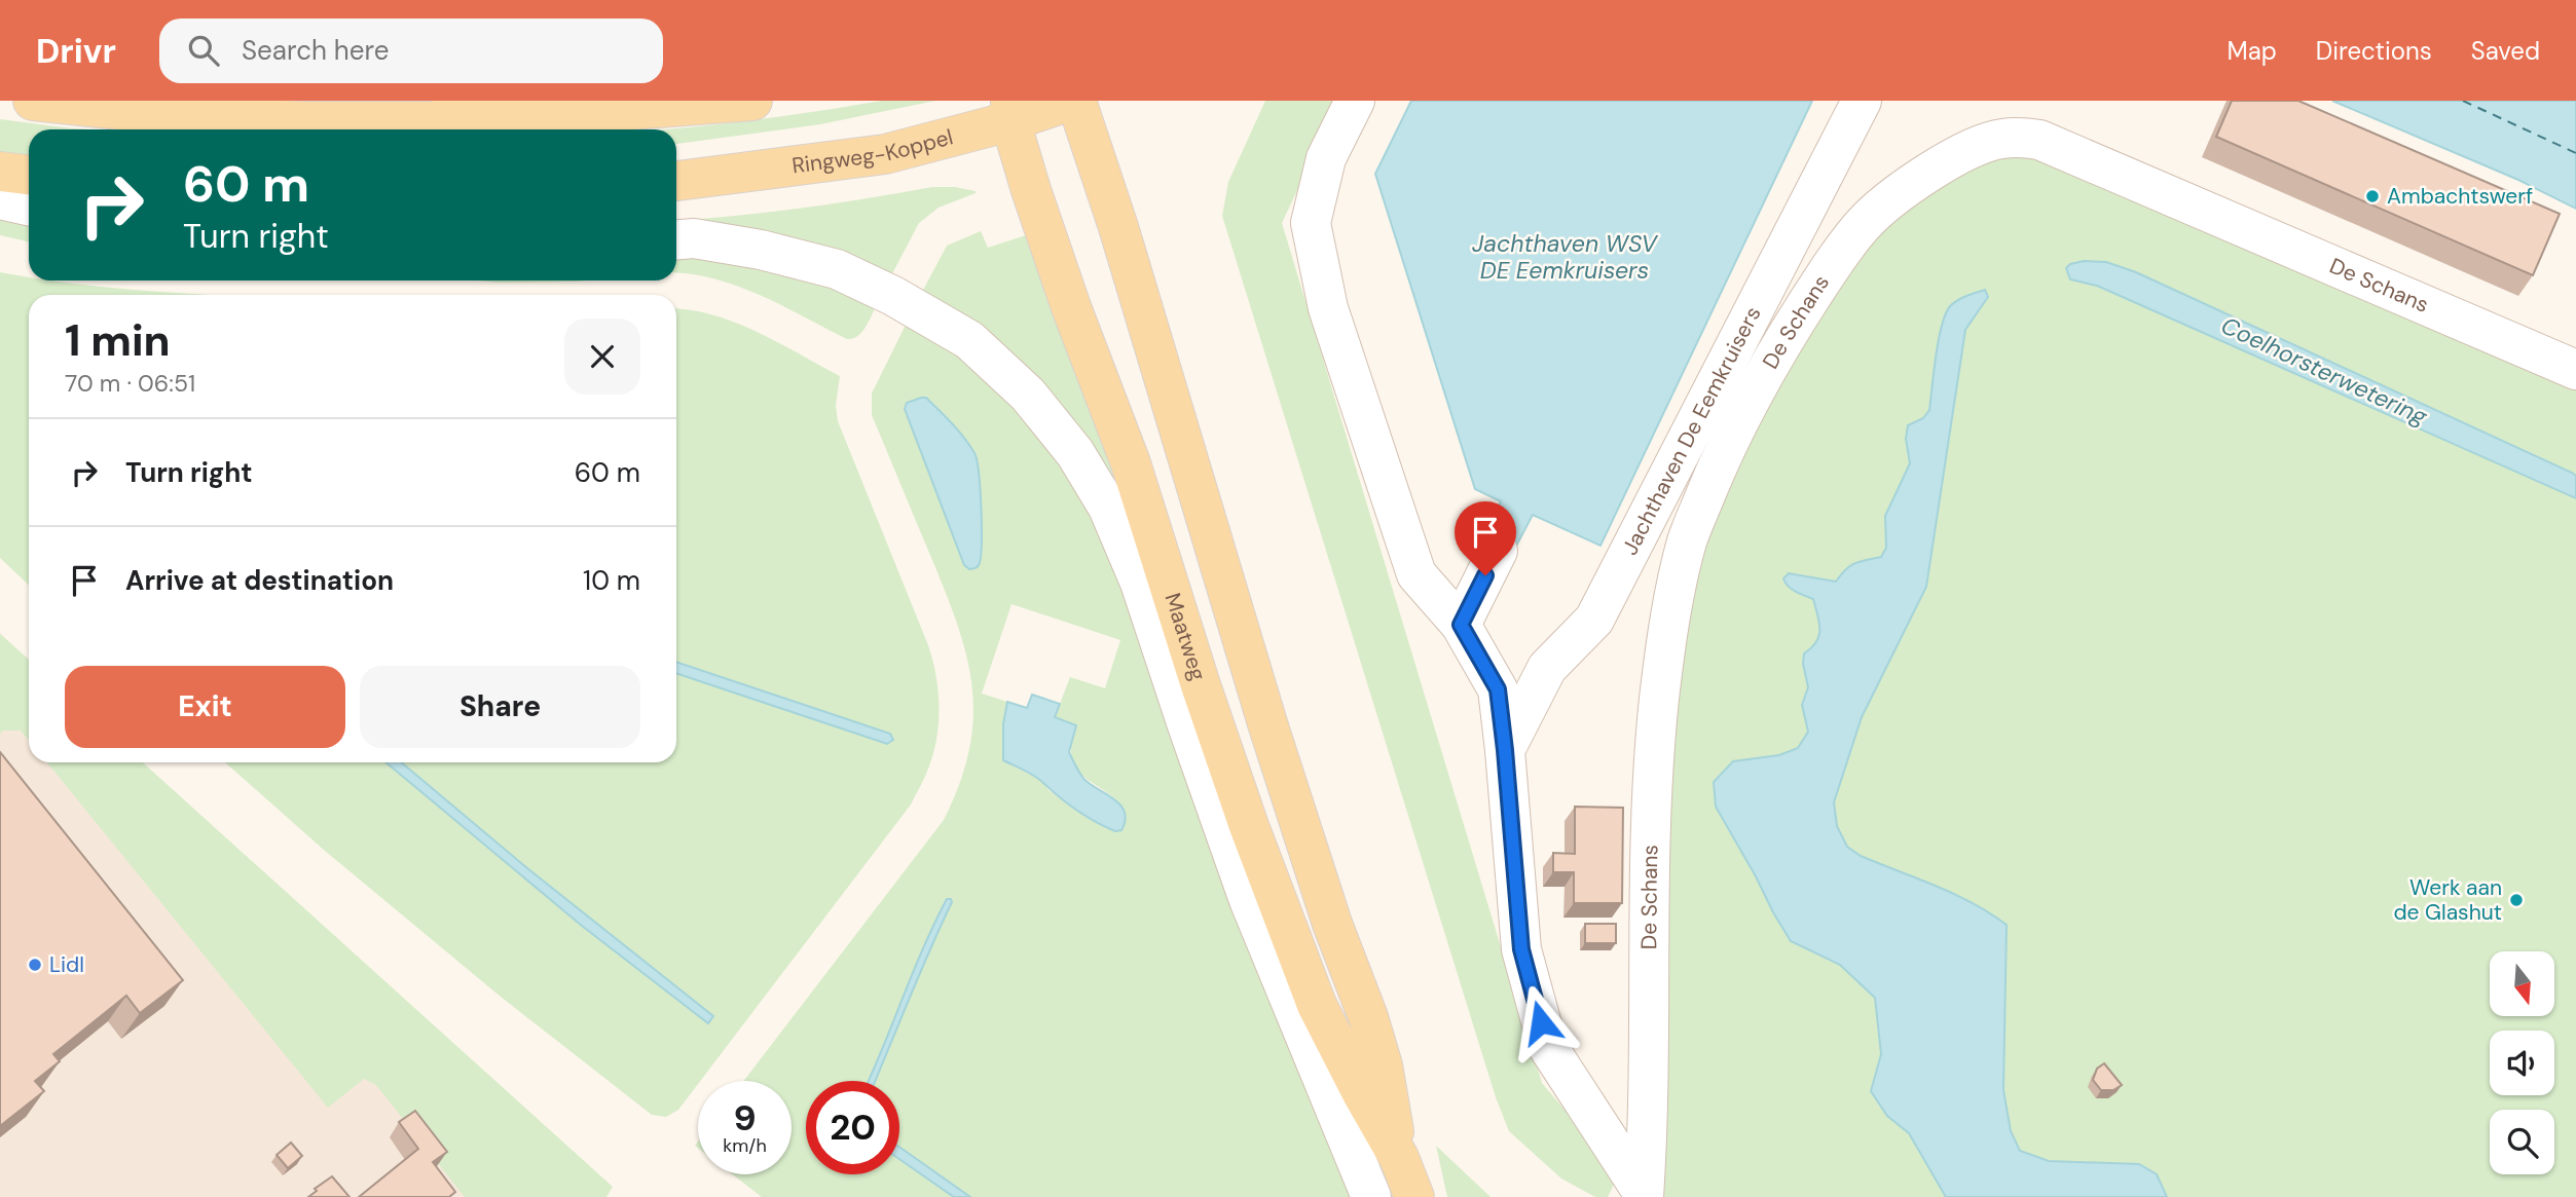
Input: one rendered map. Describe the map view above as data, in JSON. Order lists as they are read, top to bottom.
{
  "streets": {
    "main road": ["Ringweg-Koppel", "Maatweg"],
    "street": ["De Schans", "Jachthaven De Eemkruisers"]
  },
  "crossings": [
    ["Ringweg-Koppel", "Maatweg"]
  ],
  "water": ["Jachthaven WSV DE Eemkruisers", "Coelhorsterwetering"],
  "places": ["Ambachtswerf", "Werk aan de Glashut", "Lidl"],
  "north": "bottom",
  "page": {
    "header": "Drivr",
    "search": "Search here",
    "nav": ["Map", "Directions", "Saved"],
    "turn": ["60 m", "Turn right"],
    "heading": ["1 min", "70 m · 06:51"],
    "list": [
      {
        "name": "Turn right",
        "value": "60 m"
      },
      {
        "name": "Arrive at destination",
        "value": "10 m"
      }
    ],
    "buttons": ["Exit", "Share"],
    "speed": "9 km/h",
    "limit": "20"
  }
}
